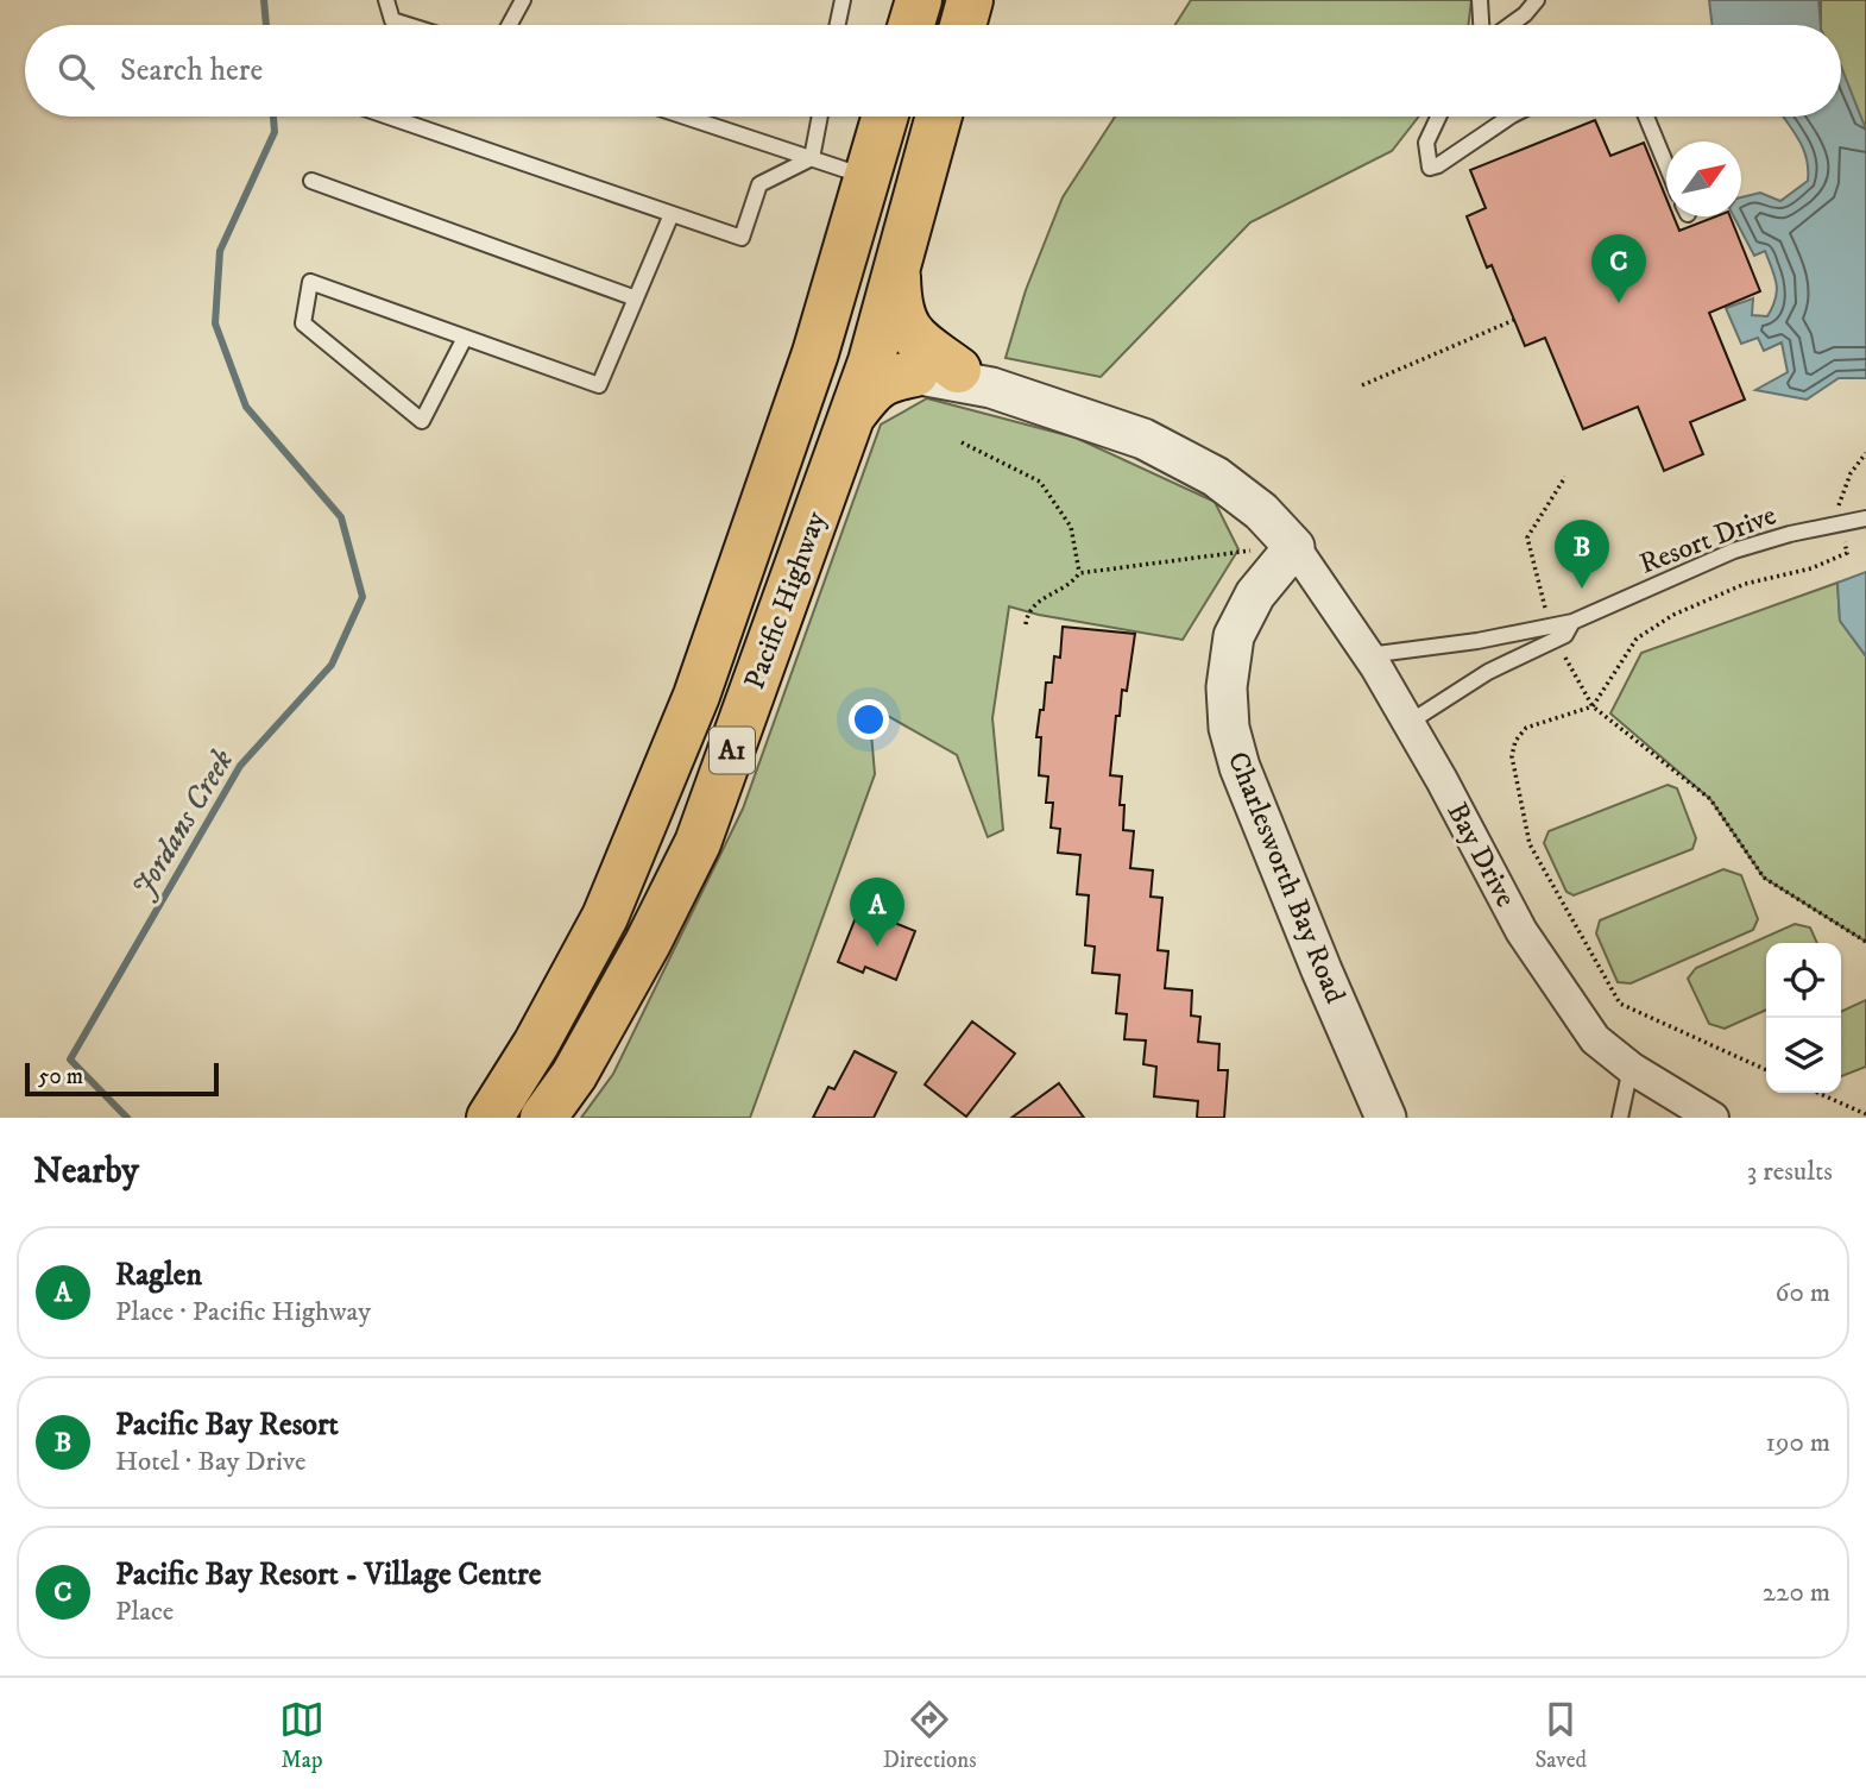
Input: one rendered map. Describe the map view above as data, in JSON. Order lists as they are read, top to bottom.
{
  "streets": {
    "highway": ["Pacific Highway", "A1"],
    "street": ["Bay Drive", "Charlesworth Bay Road"],
    "lane": ["Resort Drive"]
  },
  "crossings": [
    ["Resort Drive", "Bay Drive"],
    ["Bay Drive", "Charlesworth Bay Road"]
  ],
  "water": ["Jordans Creek"],
  "scale_bar": "50 m",
  "north": "top right",
  "page": {
    "search": "Search here",
    "pins": ["C", "B", "A"],
    "scale": "50 m",
    "heading": ["Nearby", "3 results"],
    "list": [
      {
        "mark": "A",
        "name": "Raglen",
        "note": "Place · Pacific Highway",
        "value": "60 m"
      },
      {
        "mark": "B",
        "name": "Pacific Bay Resort",
        "note": "Hotel · Bay Drive",
        "value": "190 m"
      },
      {
        "mark": "C",
        "name": "Pacific Bay Resort - Village Centre",
        "note": "Place",
        "value": "220 m"
      }
    ],
    "nav": ["Map", "Directions", "Saved"]
  }
}
